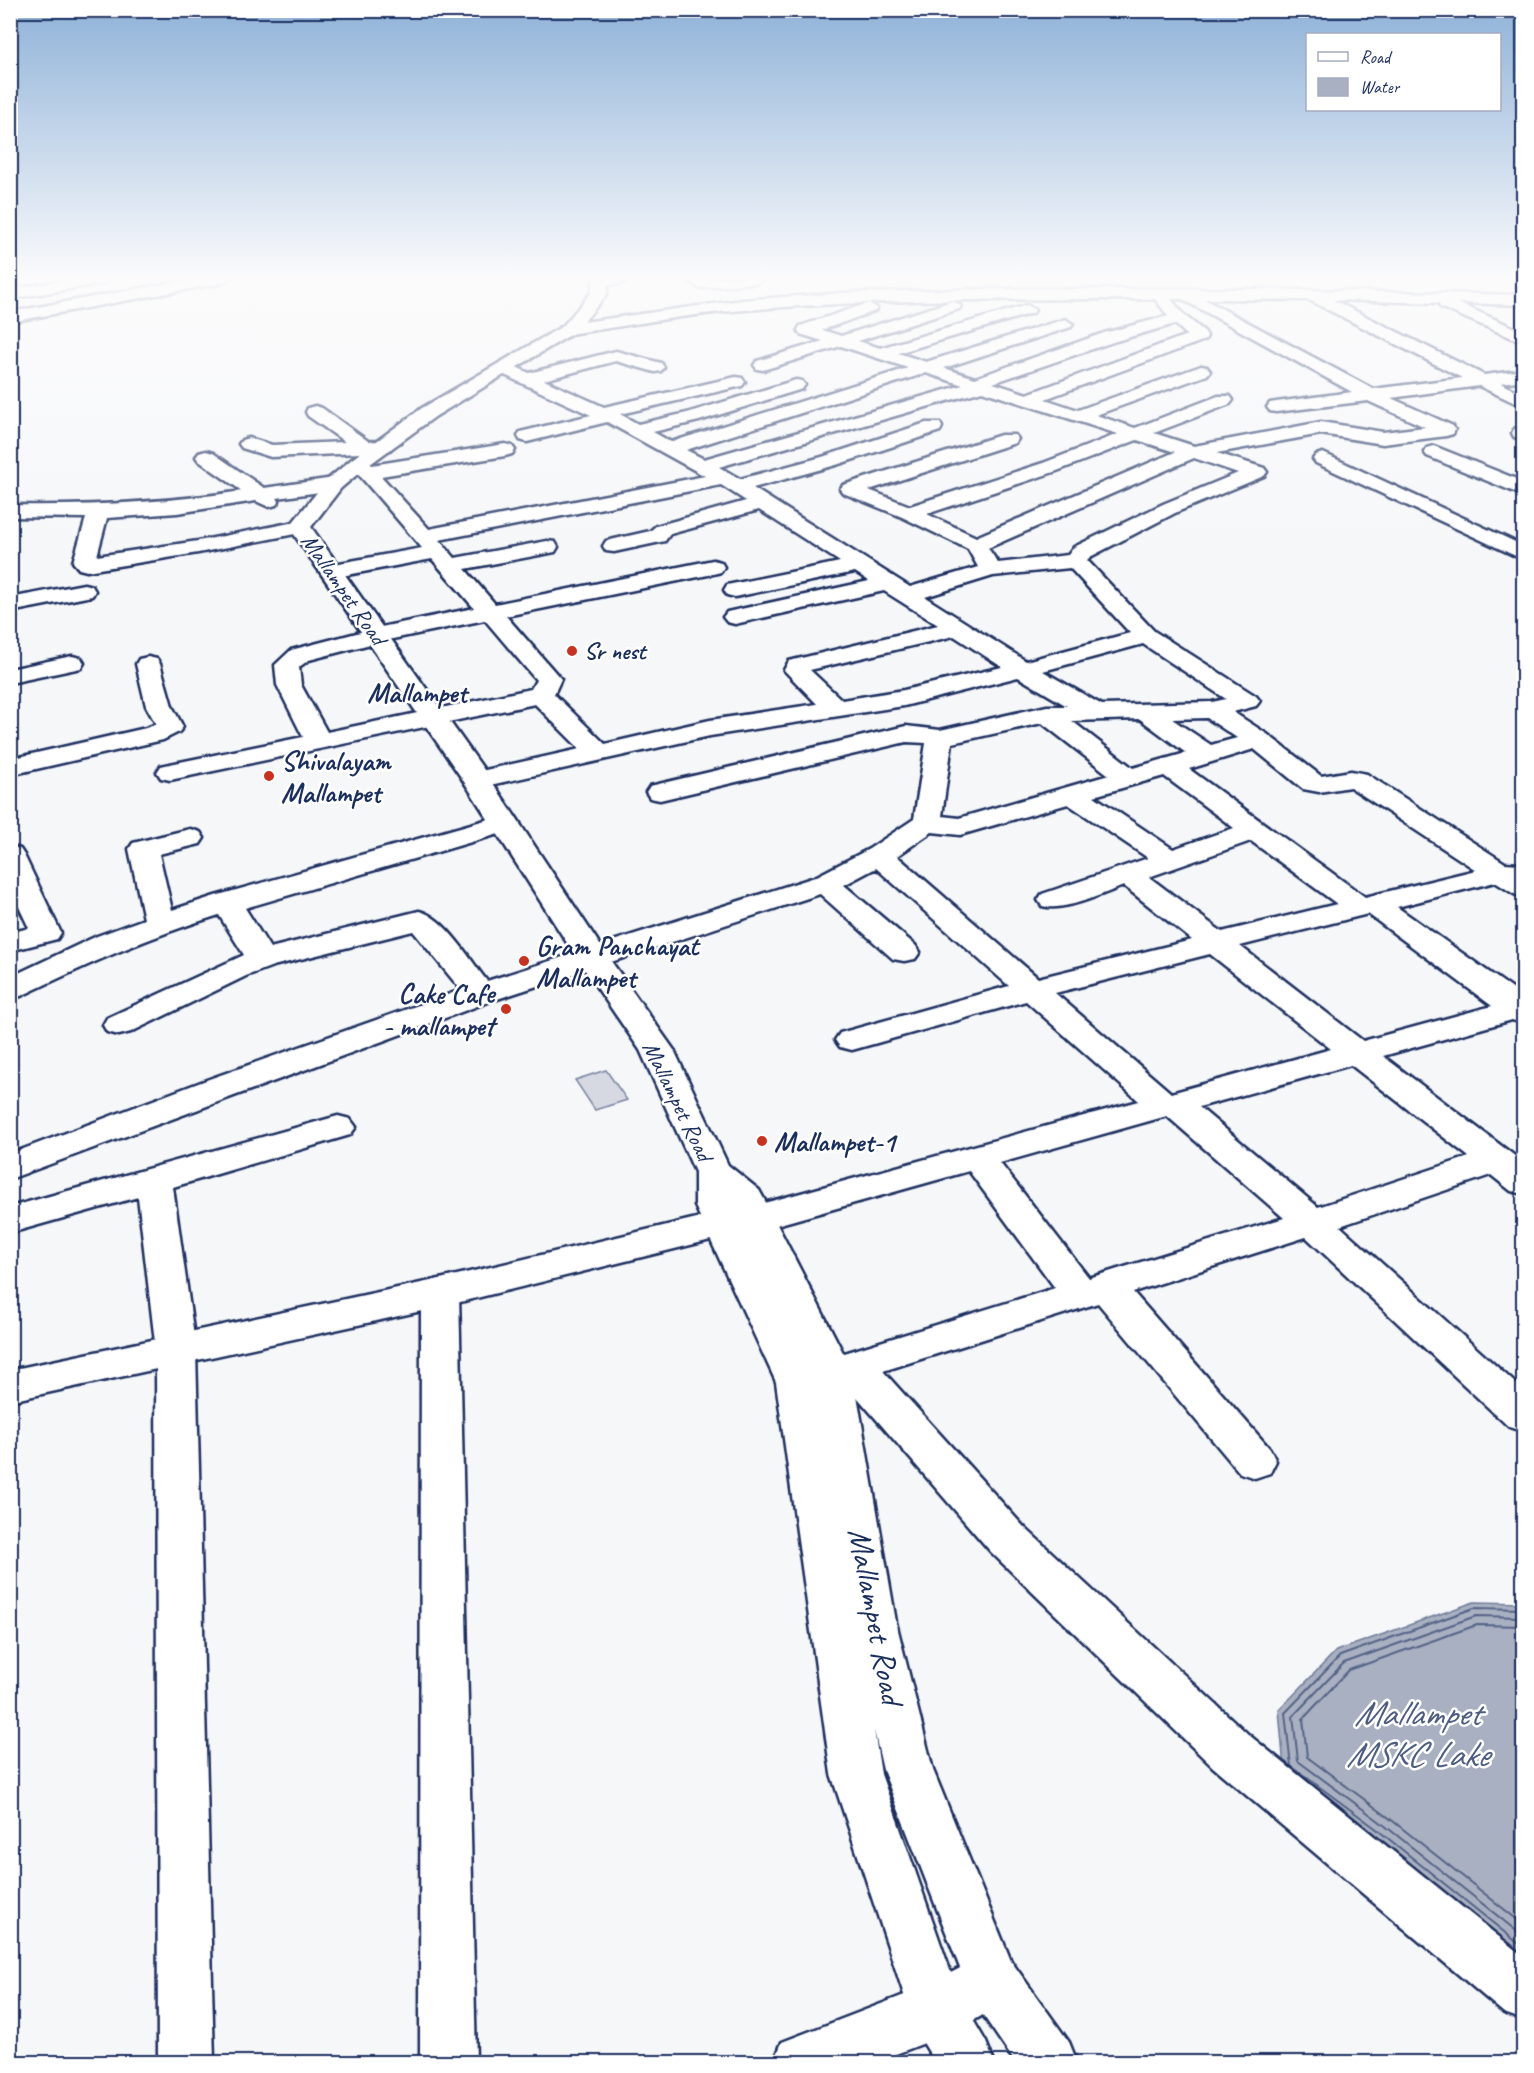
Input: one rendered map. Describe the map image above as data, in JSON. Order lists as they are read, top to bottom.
{
  "streets": {
    "main road": ["Mallampet Road"]
  },
  "districts": ["Mallampet"],
  "water": ["Mallampet MSKC Lake"],
  "places": [
    "Sr nest",
    "Shivalayam Mallampet",
    "Gram Panchayat Mallampet",
    "Cake Cafe - mallampet",
    "Mallampet-1"
  ],
  "legend": ["Road", "Water"]
}
